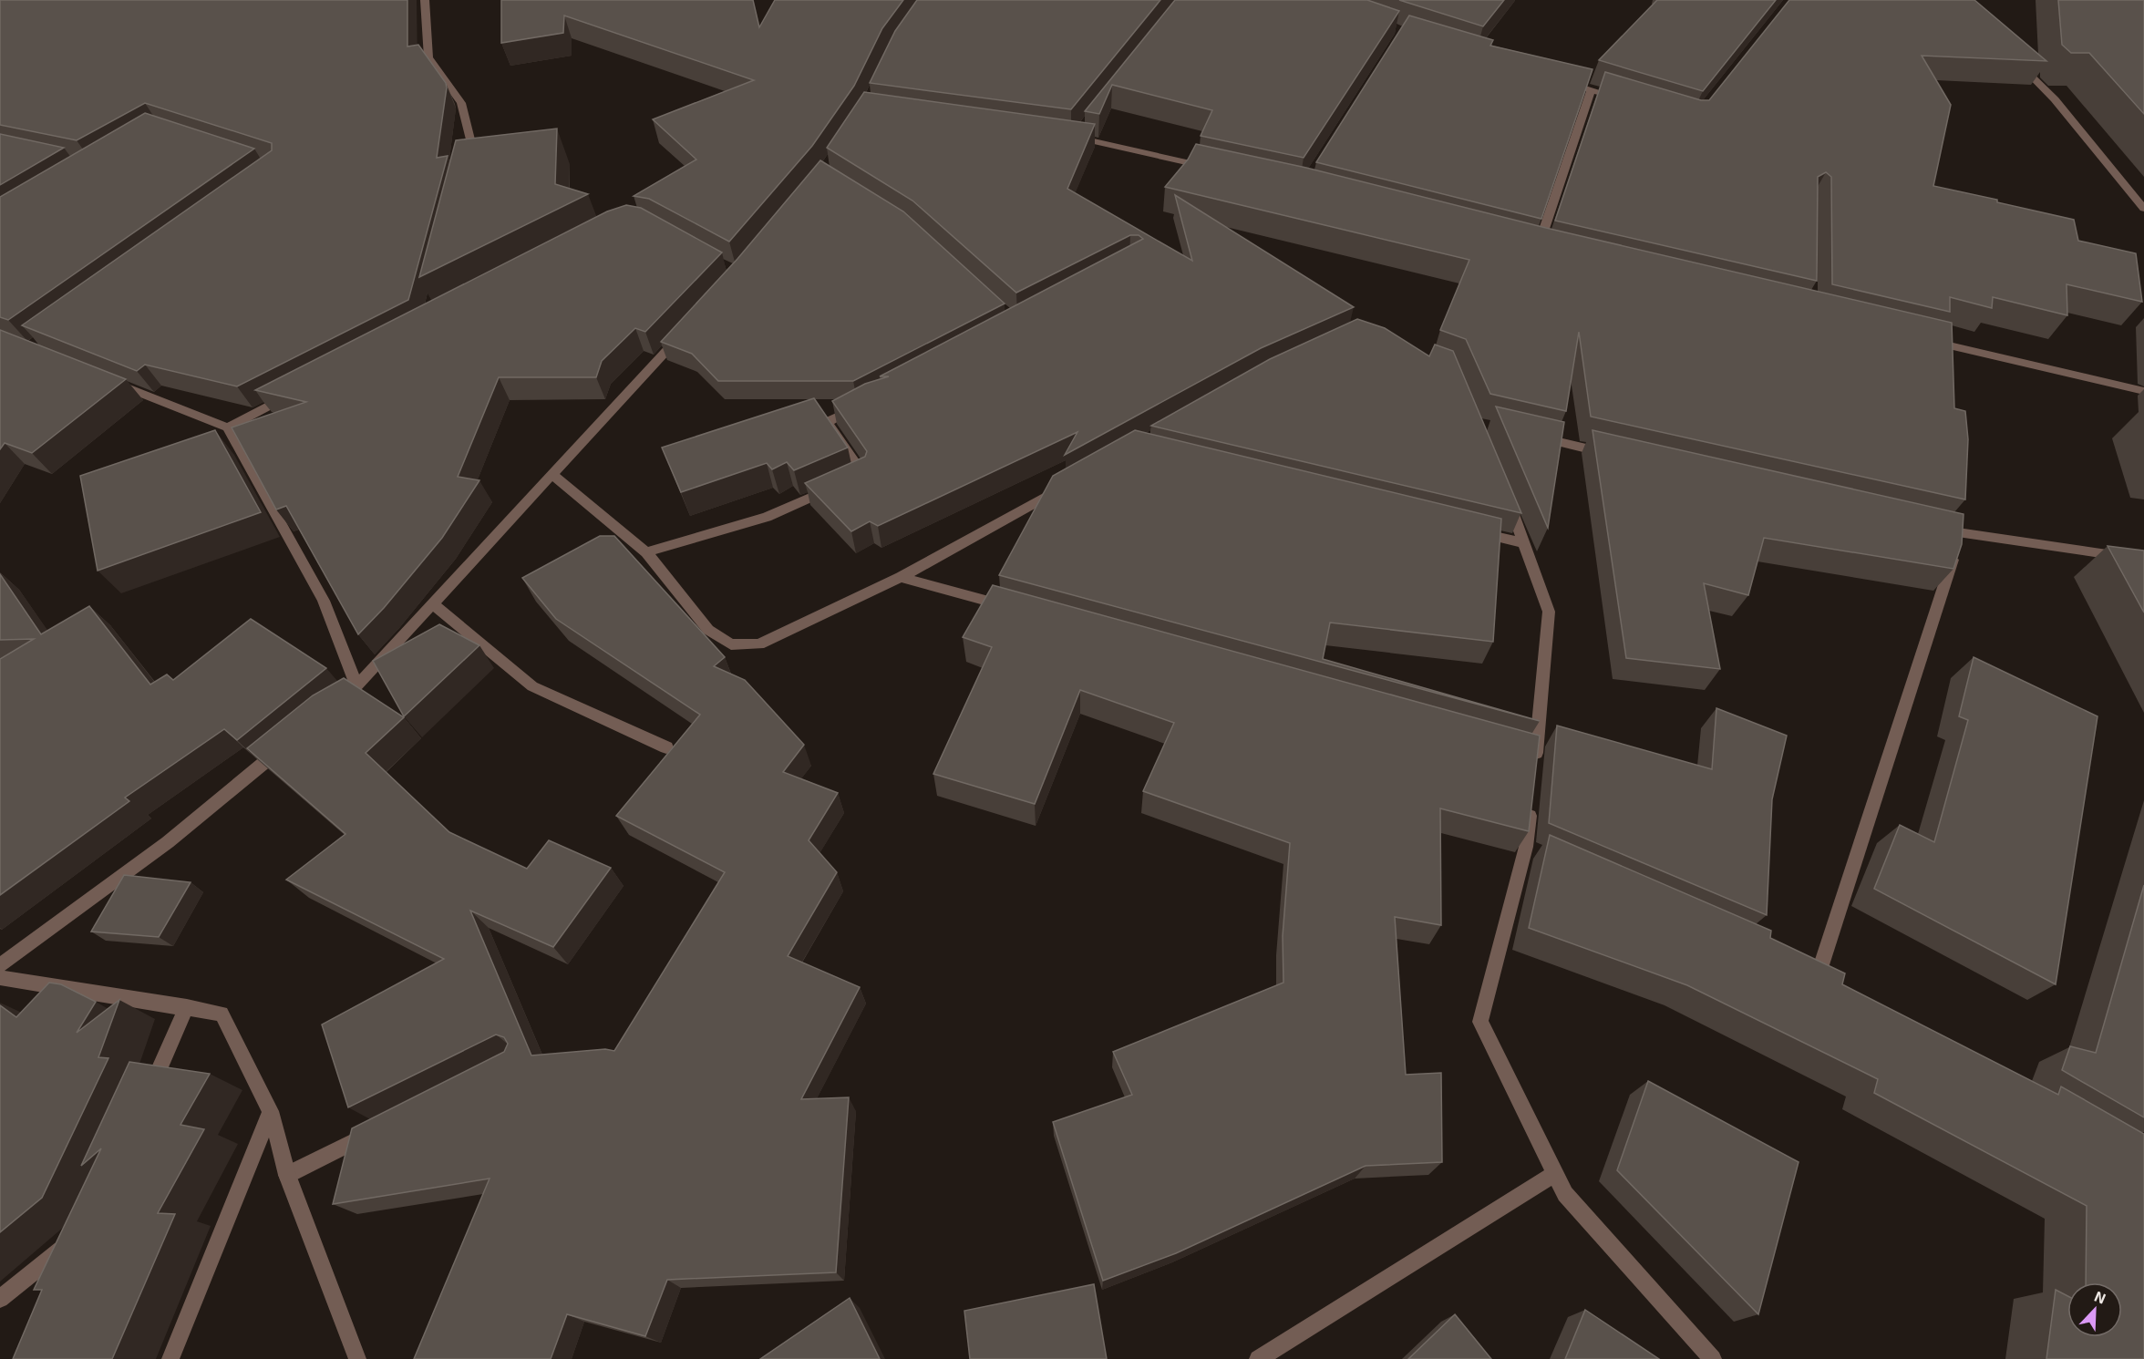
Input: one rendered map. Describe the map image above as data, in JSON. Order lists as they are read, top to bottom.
{
  "north": "top right"
}
